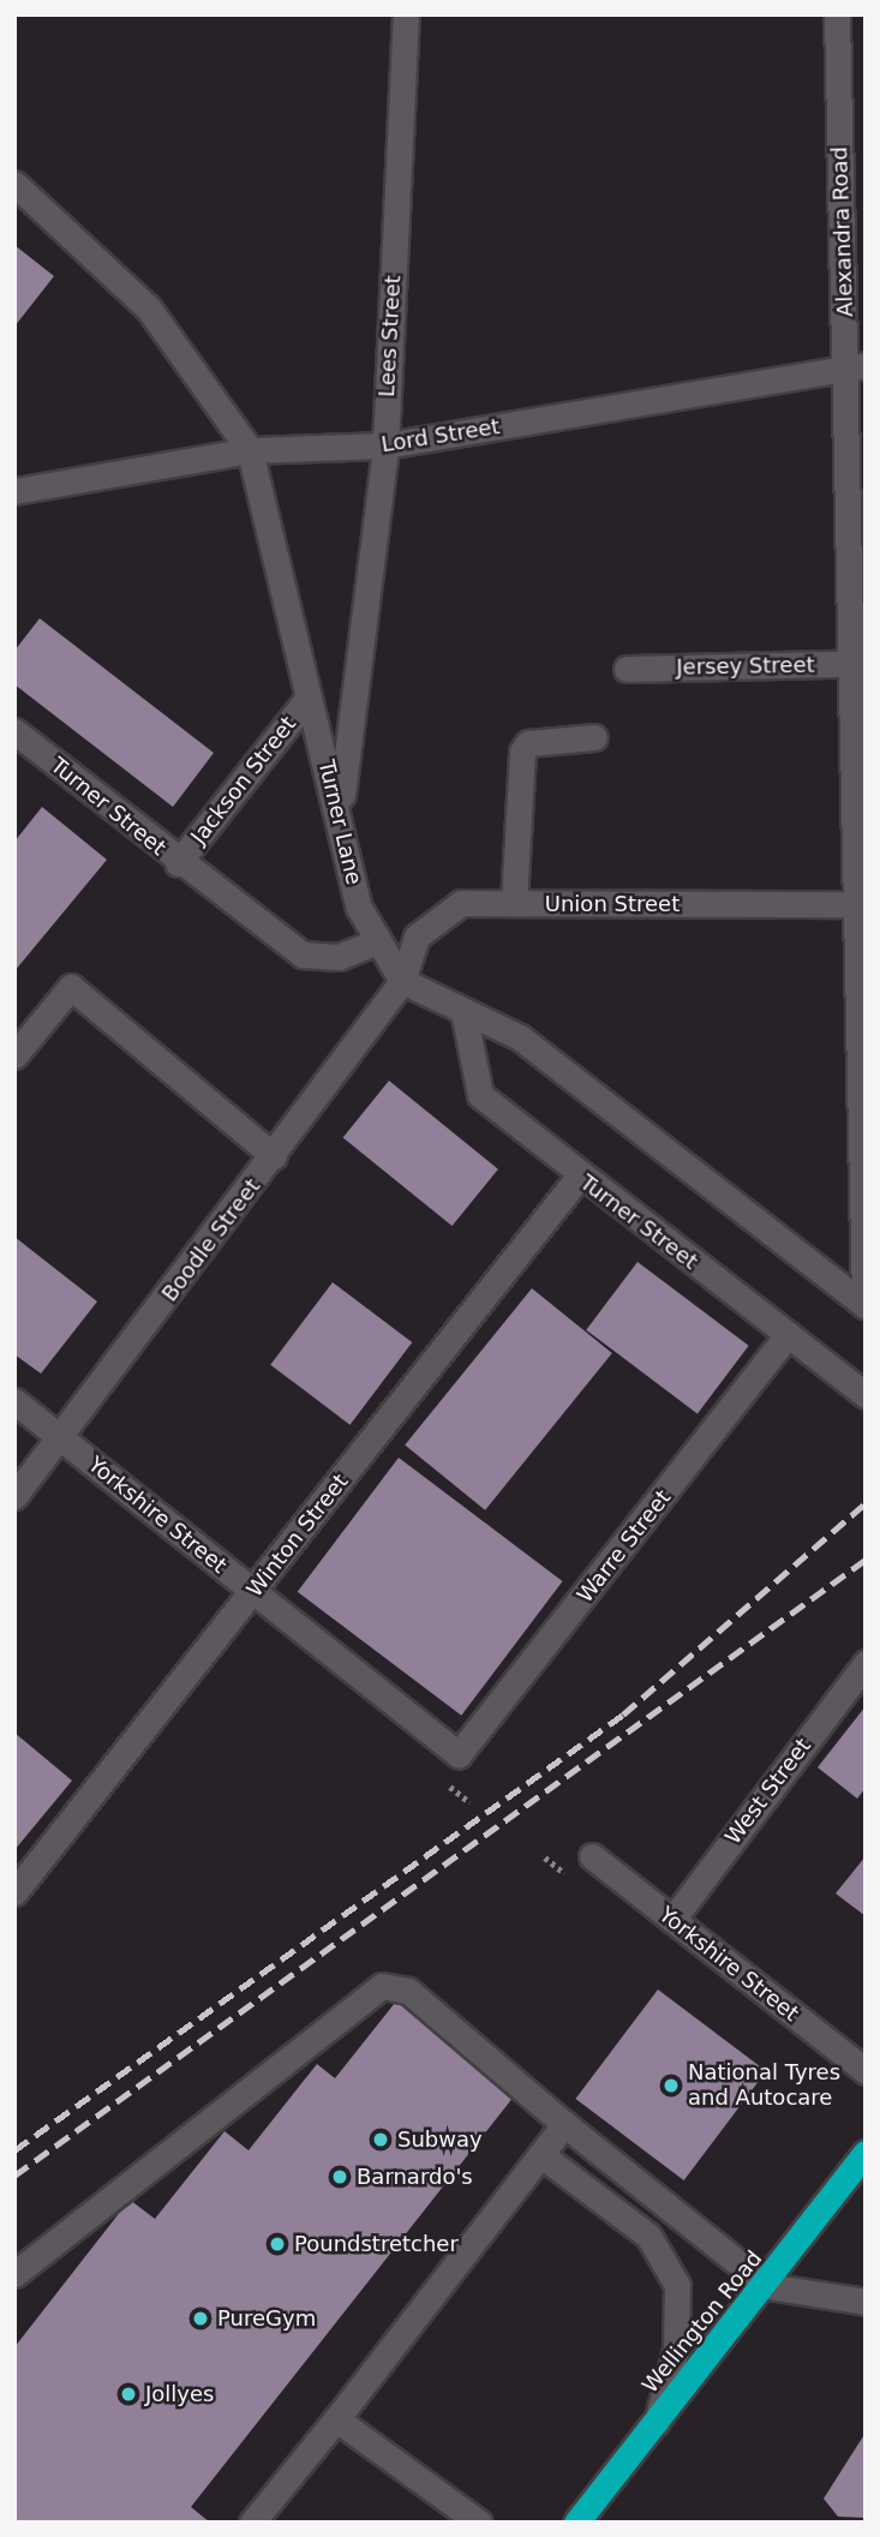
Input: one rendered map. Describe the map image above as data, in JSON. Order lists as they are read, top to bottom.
{
  "streets": {
    "highway": ["Wellington Road"],
    "street": [
      "Alexandra Road",
      "Lees Street",
      "Lord Street",
      "Jersey Street",
      "Jackson Street",
      "Turner Street",
      "Turner Lane",
      "Union Street",
      "Boodle Street",
      "Yorkshire Street",
      "Winton Street",
      "Warre Street",
      "West Street"
    ]
  },
  "crossings": [
    ["Alexandra Road", "Lord Street"],
    ["Alexandra Road", "Jersey Street"],
    ["Alexandra Road", "Turner Lane"],
    ["Alexandra Road", "Union Street"],
    ["Lees Street", "Lord Street"],
    ["Lees Street", "Turner Lane"],
    ["Lord Street", "Turner Lane"],
    ["Jackson Street", "Turner Street"],
    ["Jackson Street", "Turner Lane"],
    ["Turner Street", "Turner Lane"],
    ["Turner Street", "Winton Street"],
    ["Turner Street", "Warre Street"],
    ["Turner Lane", "Union Street"],
    ["Turner Lane", "Boodle Street"],
    ["Union Street", "Boodle Street"],
    ["Boodle Street", "Yorkshire Street"],
    ["Yorkshire Street", "Winton Street"],
    ["Yorkshire Street", "Warre Street"],
    ["Yorkshire Street", "West Street"]
  ],
  "places": [
    "National Tyres and Autocare",
    "Subway",
    "Barnardo's",
    "Poundstretcher",
    "PureGym",
    "Jollyes"
  ]
}
